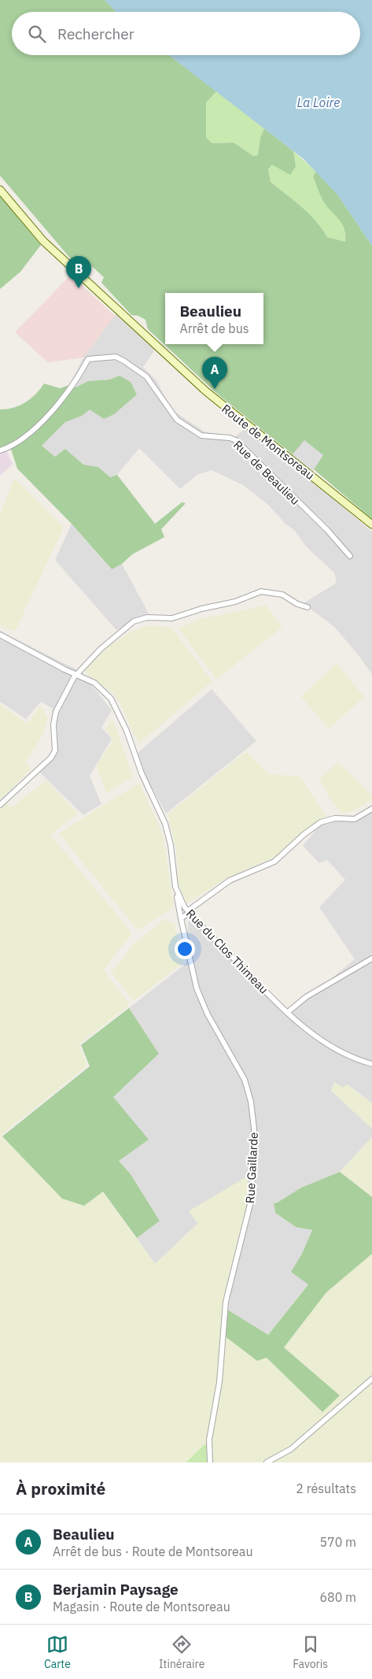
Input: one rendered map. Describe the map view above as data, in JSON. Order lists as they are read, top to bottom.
{
  "streets": {
    "main road": ["Route de Montsoreau"],
    "street": ["Rue de Beaulieu", "Rue du Clos Thimeau", "Rue Gaillarde"]
  },
  "crossings": [
    ["Rue du Clos Thimeau", "Rue Gaillarde"]
  ],
  "water": ["La Loire"],
  "page": {
    "search": "Rechercher",
    "pins": ["B", "A"],
    "popup": ["Beaulieu", "Arrêt de bus"],
    "heading": ["À proximité", "2 résultats"],
    "list": [
      {
        "mark": "A",
        "name": "Beaulieu",
        "note": "Arrêt de bus · Route de Montsoreau",
        "value": "570 m"
      },
      {
        "mark": "B",
        "name": "Berjamin Paysage",
        "note": "Magasin · Route de Montsoreau",
        "value": "680 m"
      }
    ],
    "nav": ["Carte", "Itinéraire", "Favoris"]
  }
}
